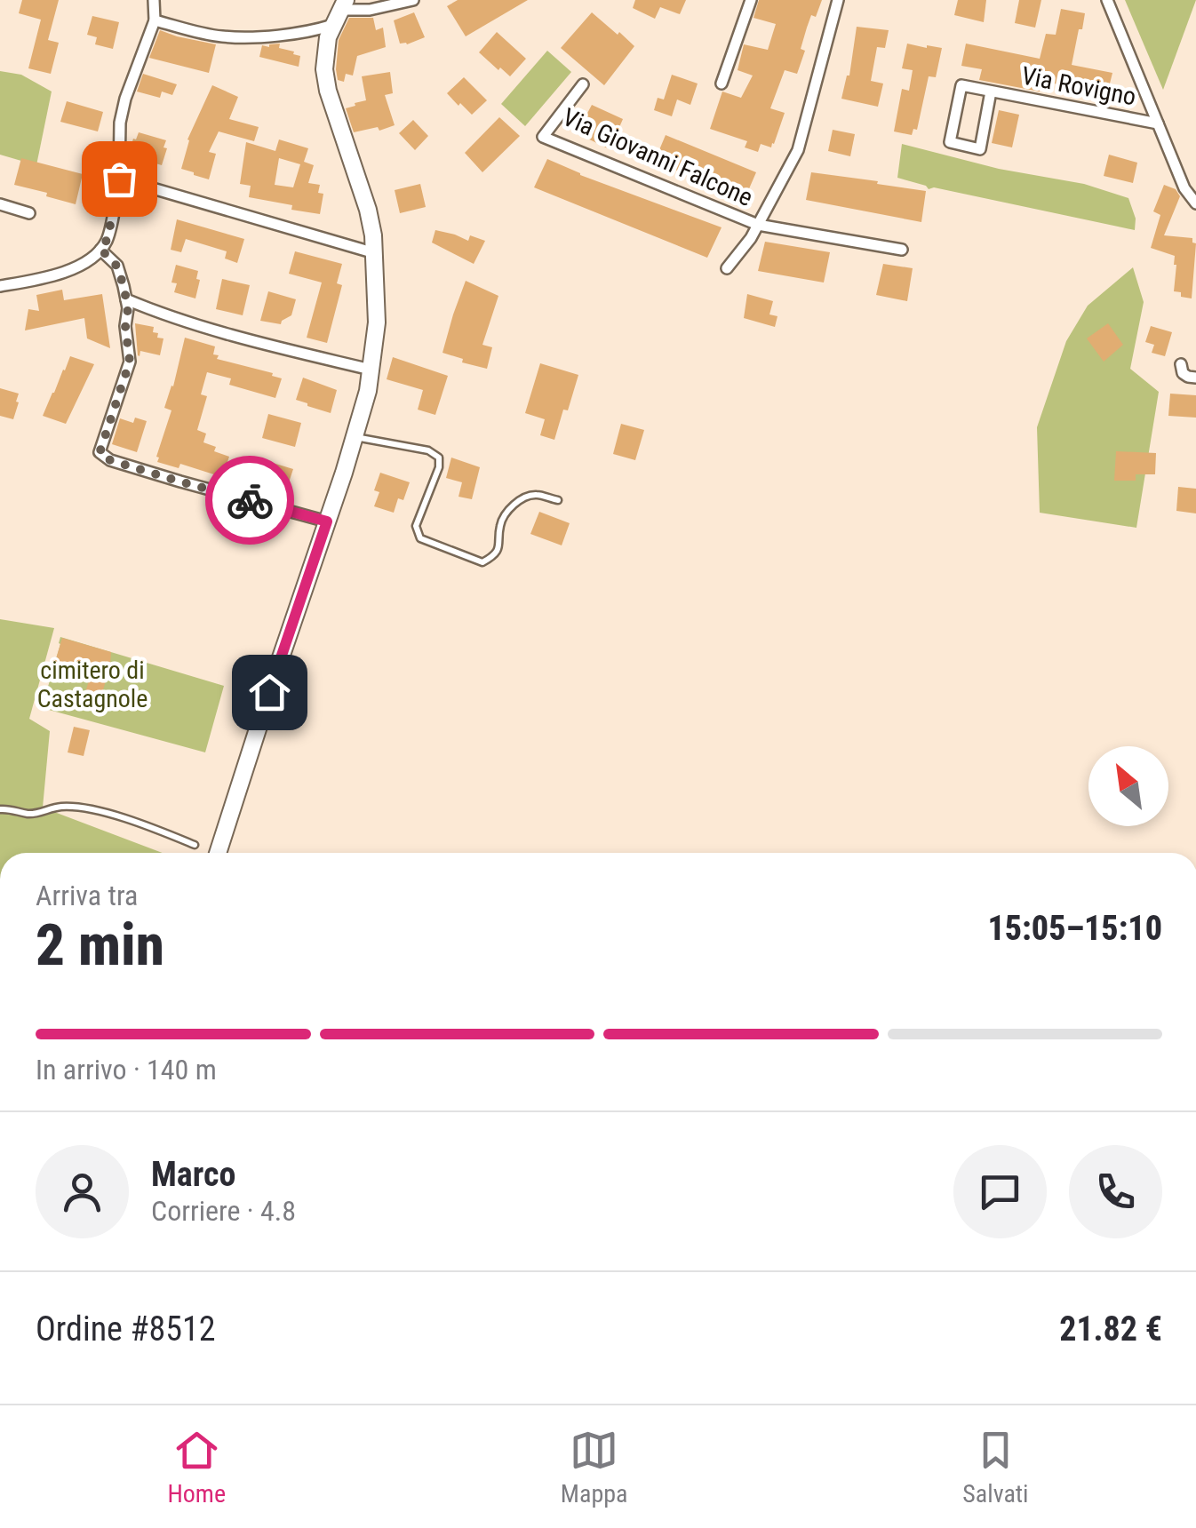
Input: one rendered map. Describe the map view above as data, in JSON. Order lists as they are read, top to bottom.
{
  "streets": {
    "street": ["Via Rovigno", "Via Giovanni Falcone"]
  },
  "parks": ["cimitero di Castagnole"],
  "north": "top left",
  "page": {
    "heading": ["2 min", "Arriva tra", "15:05–15:10"],
    "panel": [
      "Marco",
      "Corriere · 4.8",
      "Ordine #8512",
      "21.82 €"
    ],
    "bar": "In arrivo · 140 m",
    "tabs": ["Home", "Mappa", "Salvati"]
  }
}
